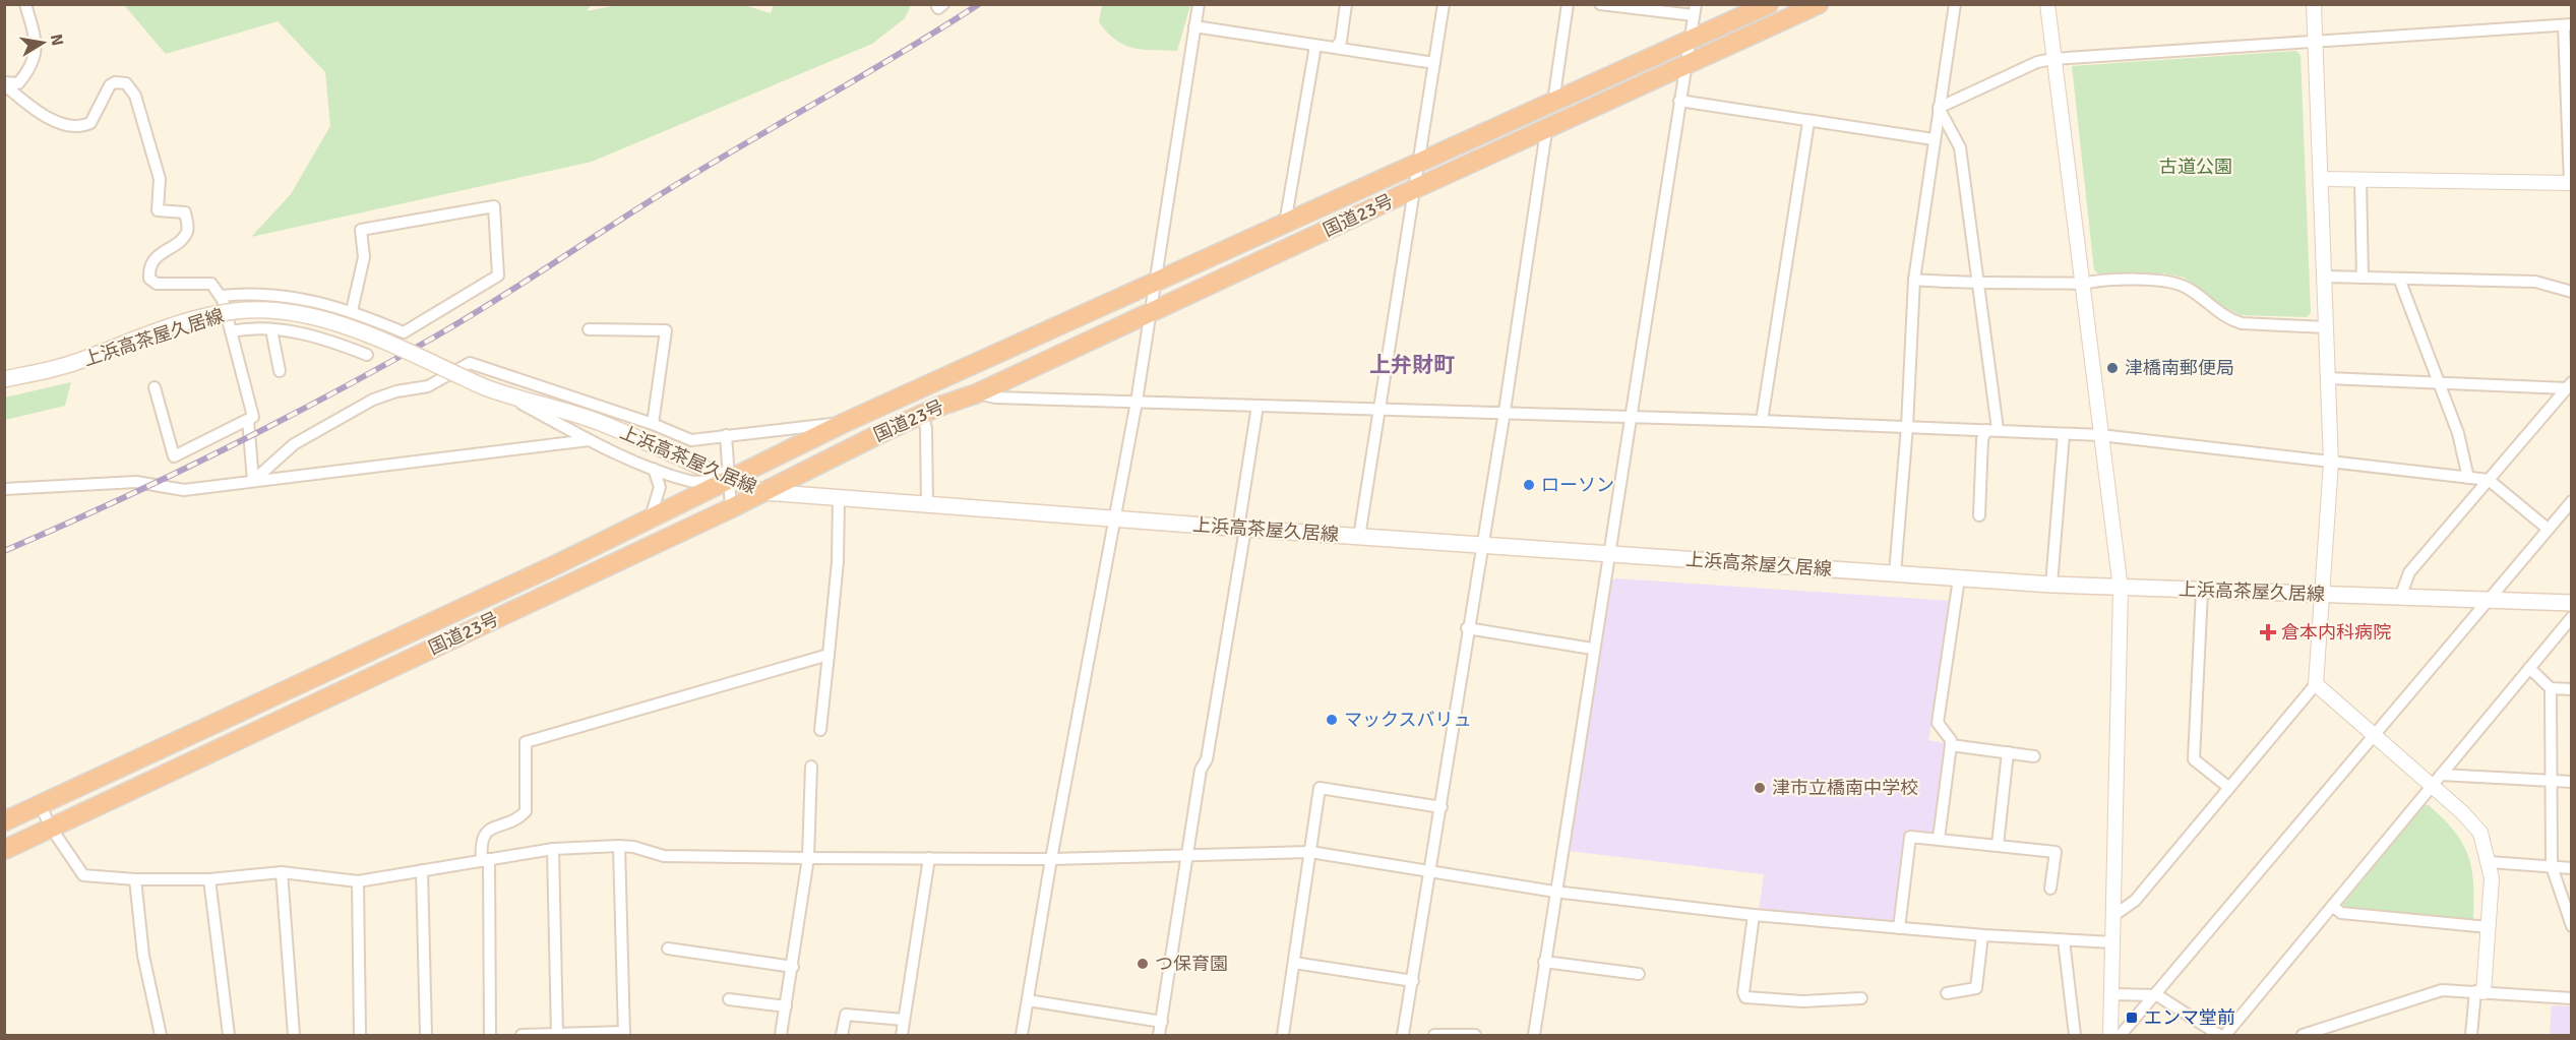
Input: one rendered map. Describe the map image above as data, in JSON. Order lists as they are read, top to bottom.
{
  "streets": {
    "highway": ["国道23号"],
    "main road": ["上浜高茶屋久居線"]
  },
  "crossings": [
    ["国道23号", "上浜高茶屋久居線"]
  ],
  "districts": ["上弁財町"],
  "parks": ["古道公園"],
  "places": {
    "other": [
      "津橋南郵便局",
      "ローソン",
      "マックスバリュ",
      "津市立橋南中学校",
      "つ保育園"
    ],
    "health": ["倉本内科病院"],
    "transit": ["エンマ堂前"]
  },
  "north": "right"
}
